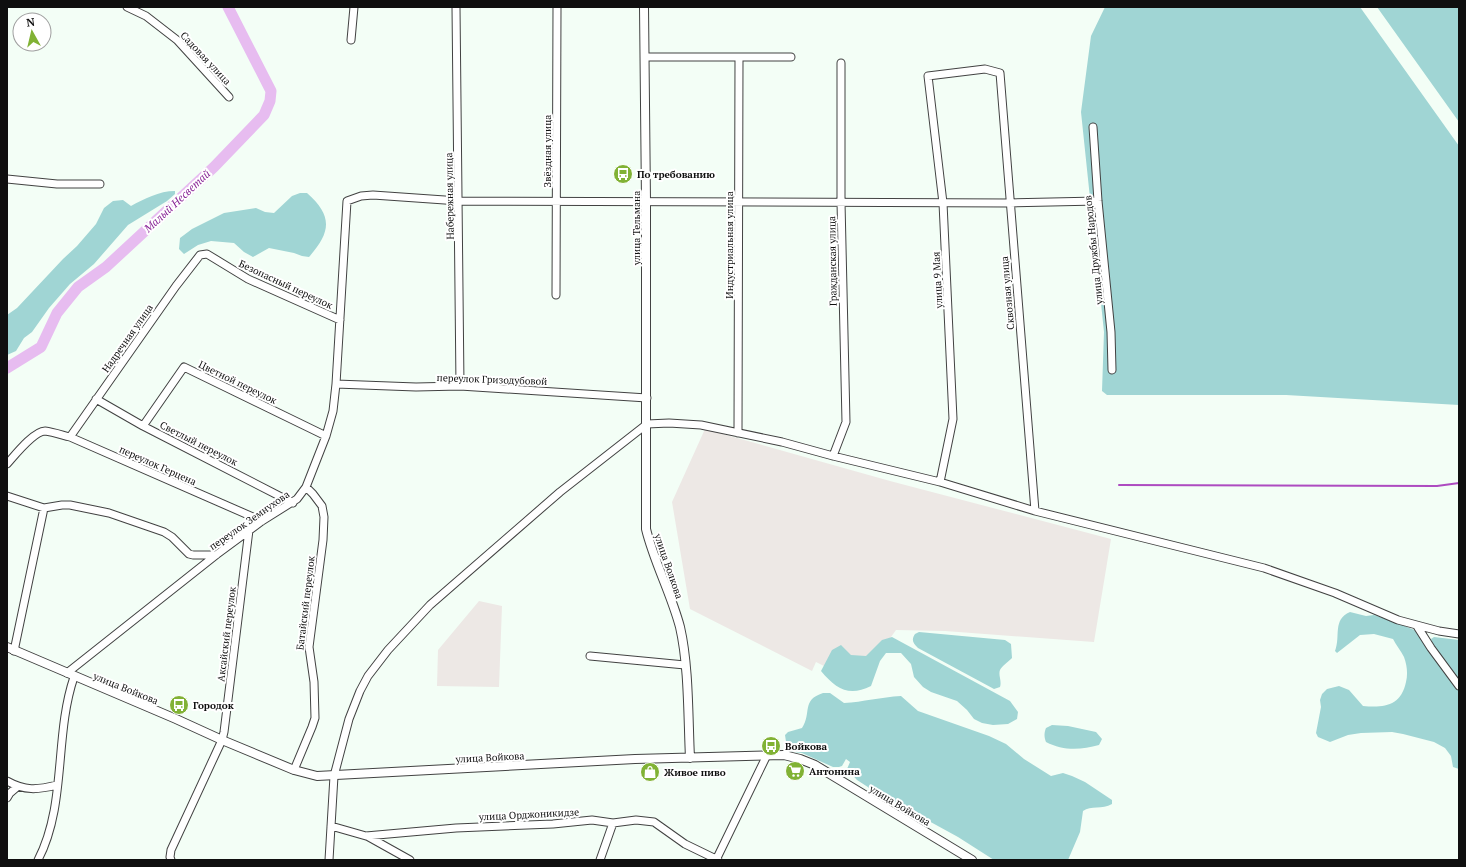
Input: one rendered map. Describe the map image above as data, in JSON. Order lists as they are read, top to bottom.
{
  "streets": {
    "street": [
      "Садовая улица",
      "Звёздная улица",
      "Набережная улица",
      "улица Тельмана",
      "Индустриальная улица",
      "улица Дружбы Народов",
      "Гражданская улица",
      "улица 9 Мая",
      "Безопасный переулок",
      "Сквозная улица",
      "Надречная улица",
      "переулок Гризодубовой",
      "Цветной переулок",
      "Светлый переулок",
      "переулок Герцена",
      "переулок Земнухова",
      "улица Волкова",
      "Батайский переулок",
      "Аксайский переулок",
      "улица Войкова",
      "улица Орджоникидзе"
    ]
  },
  "crossings": [
    ["Набережная улица", "переулок Гризодубовой"],
    ["Набережная улица", "переулок Земнухова"],
    ["улица Тельмана", "переулок Гризодубовой"],
    ["улица Тельмана", "улица Волкова"],
    ["улица 9 Мая", "Сквозная улица"],
    ["Безопасный переулок", "Надречная улица"],
    ["Безопасный переулок", "переулок Земнухова"],
    ["Надречная улица", "Светлый переулок"],
    ["Надречная улица", "переулок Герцена"],
    ["переулок Гризодубовой", "переулок Земнухова"],
    ["Цветной переулок", "Светлый переулок"],
    ["Цветной переулок", "переулок Земнухова"],
    ["Светлый переулок", "переулок Земнухова"],
    ["переулок Герцена", "переулок Земнухова"],
    ["переулок Земнухова", "Батайский переулок"],
    ["переулок Земнухова", "Аксайский переулок"],
    ["переулок Земнухова", "улица Войкова"],
    ["улица Волкова", "улица Войкова"],
    ["Батайский переулок", "улица Войкова"],
    ["Аксайский переулок", "улица Войкова"]
  ],
  "water": ["Малый Несветай"],
  "places": {
    "bus stop": ["По требованию", "Городок", "Войкова"],
    "supermarket": ["Антонина"],
    "shop": ["Живое пиво"]
  },
  "north": "top"
}
